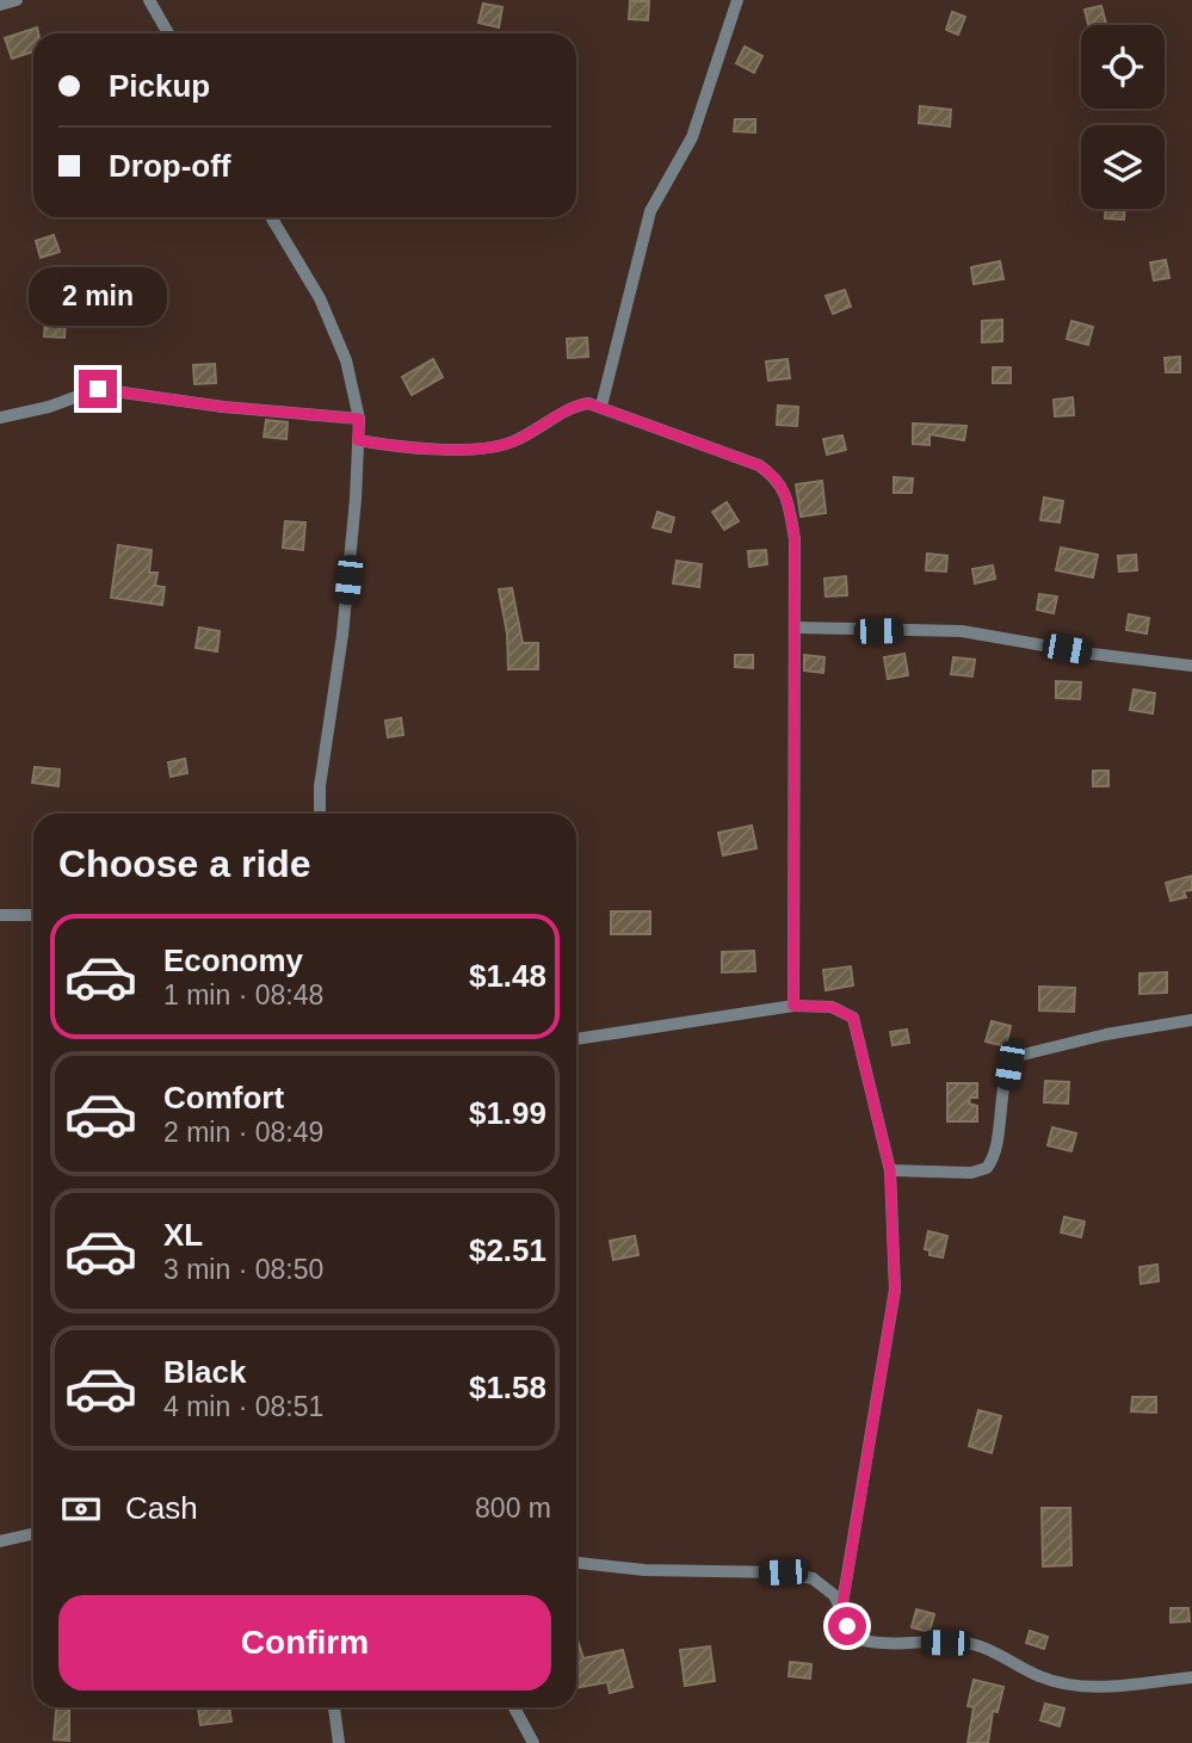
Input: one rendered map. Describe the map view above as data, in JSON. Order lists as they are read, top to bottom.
{
  "page": {
    "banner": ["Pickup", "Drop-off"],
    "bubble": "2 min",
    "heading": "Choose a ride",
    "list": [
      {
        "name": "Economy",
        "note": "1 min · 08:48",
        "value": "$1.48"
      },
      {
        "name": "Comfort",
        "note": "2 min · 08:49",
        "value": "$1.99"
      },
      {
        "name": "XL",
        "note": "3 min · 08:50",
        "value": "$2.51"
      },
      {
        "name": "Black",
        "note": "4 min · 08:51",
        "value": "$1.58"
      }
    ],
    "pay": ["Cash", "800 m"],
    "buttons": "Confirm"
  }
}
